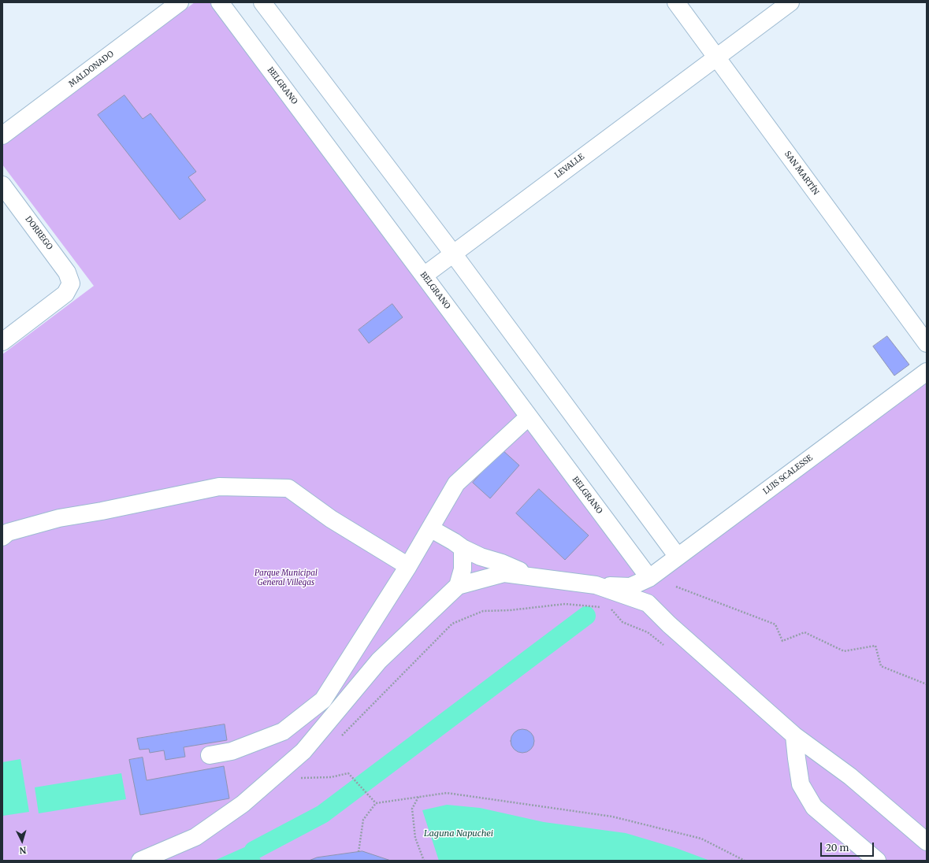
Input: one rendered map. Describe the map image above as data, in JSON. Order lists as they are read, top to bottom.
{
  "streets": {
    "street": [
      "MALDONADO",
      "BELGRANO",
      "LEVALLE",
      "SAN MARTÍN",
      "DORREGO",
      "LUIS SCALESSE"
    ]
  },
  "crossings": [
    ["BELGRANO", "LEVALLE"],
    ["BELGRANO", "LUIS SCALESSE"],
    ["LEVALLE", "SAN MARTÍN"]
  ],
  "water": ["Laguna Napuchei"],
  "parks": ["Parque Municipal General Villegas"],
  "scale_bar": "20 m",
  "north": "bottom"
}
